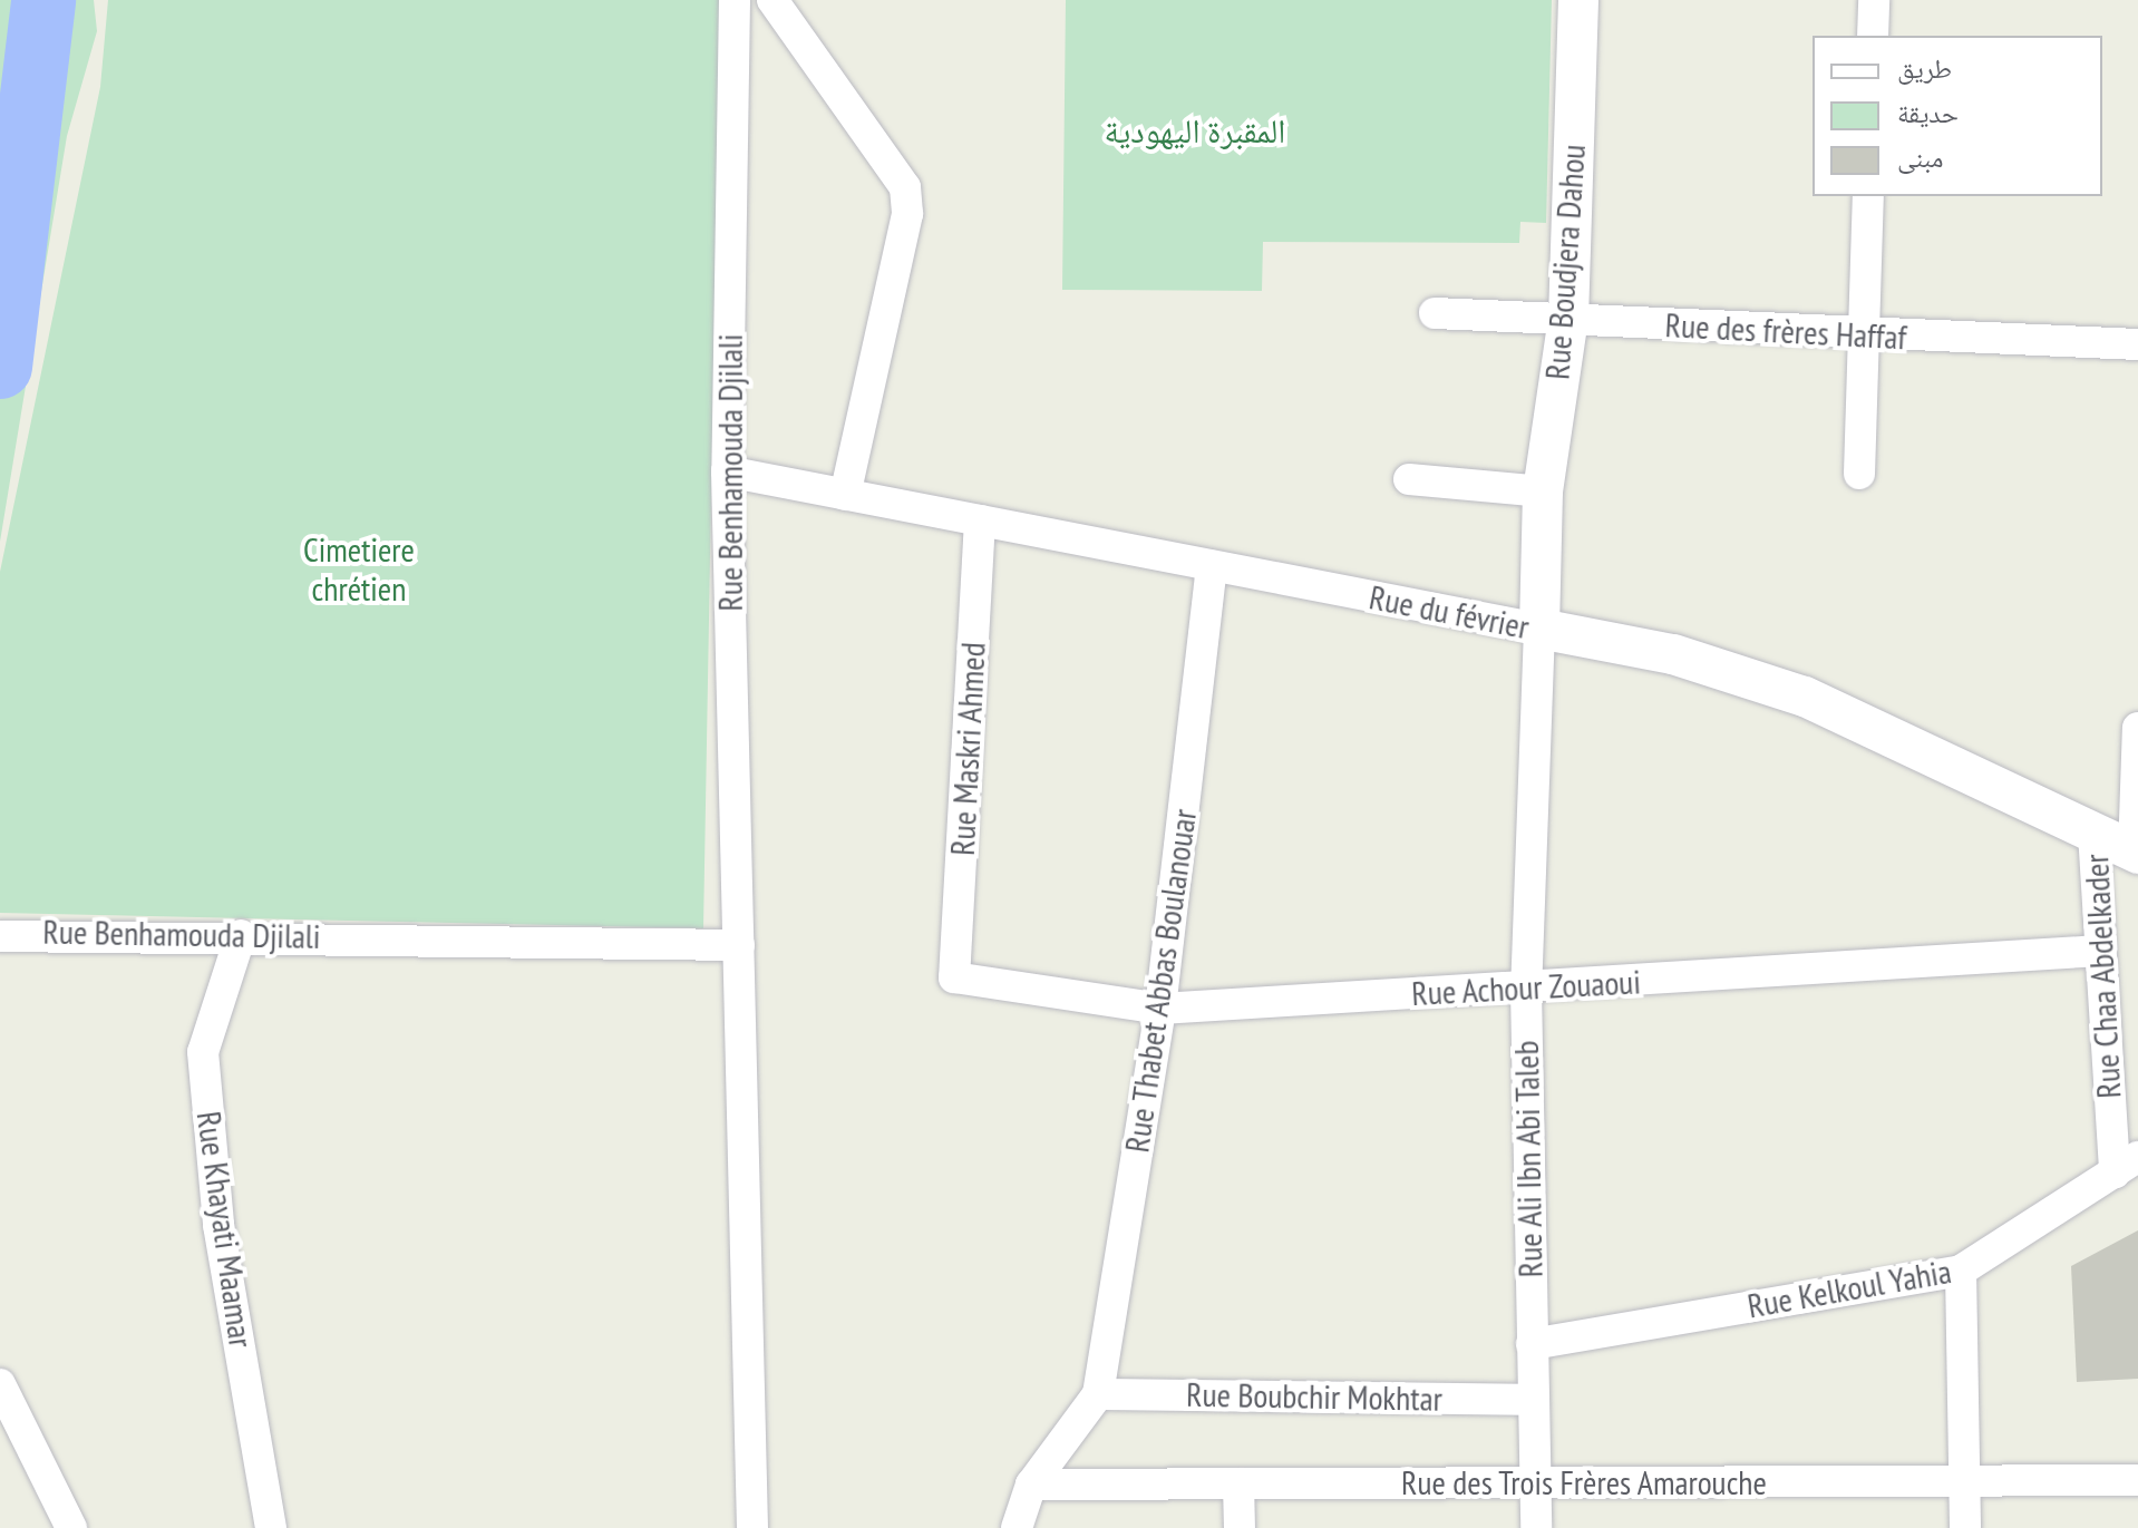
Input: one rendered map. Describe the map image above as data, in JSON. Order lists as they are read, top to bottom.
{
  "streets": {
    "street": [
      "Rue Boudjera Dahou",
      "Rue des frères Haffaf",
      "Rue Benhamouda Djilali",
      "Rue du février",
      "Rue Maskri Ahmed",
      "Rue Chaa Abdelkader",
      "Rue Thabet Abbas Boulanouar",
      "Rue Achour Zouaoui",
      "Rue Ali Ibn Abi Taleb",
      "Rue Khayati Maamar",
      "Rue Kelkoul Yahia",
      "Rue Boubchir Mokhtar",
      "Rue des Trois Frères Amarouche"
    ]
  },
  "crossings": [
    ["Rue Boudjera Dahou", "Rue des frères Haffaf"],
    ["Rue Boudjera Dahou", "Rue du février"],
    ["Rue Boudjera Dahou", "Rue Ali Ibn Abi Taleb"],
    ["Rue Benhamouda Djilali", "Rue du février"],
    ["Rue Benhamouda Djilali", "Rue Khayati Maamar"],
    ["Rue du février", "Rue Maskri Ahmed"],
    ["Rue du février", "Rue Chaa Abdelkader"],
    ["Rue du février", "Rue Thabet Abbas Boulanouar"],
    ["Rue du février", "Rue Ali Ibn Abi Taleb"],
    ["Rue Maskri Ahmed", "Rue Achour Zouaoui"],
    ["Rue Chaa Abdelkader", "Rue Achour Zouaoui"],
    ["Rue Chaa Abdelkader", "Rue Kelkoul Yahia"],
    ["Rue Thabet Abbas Boulanouar", "Rue Achour Zouaoui"],
    ["Rue Thabet Abbas Boulanouar", "Rue Boubchir Mokhtar"],
    ["Rue Achour Zouaoui", "Rue Ali Ibn Abi Taleb"],
    ["Rue Ali Ibn Abi Taleb", "Rue Kelkoul Yahia"],
    ["Rue Ali Ibn Abi Taleb", "Rue Boubchir Mokhtar"],
    ["Rue Ali Ibn Abi Taleb", "Rue des Trois Frères Amarouche"]
  ],
  "parks": ["المقبرة اليهودية", "Cimetiere chrétien"],
  "legend": ["طريق", "حديقة", "مبنى"]
}
